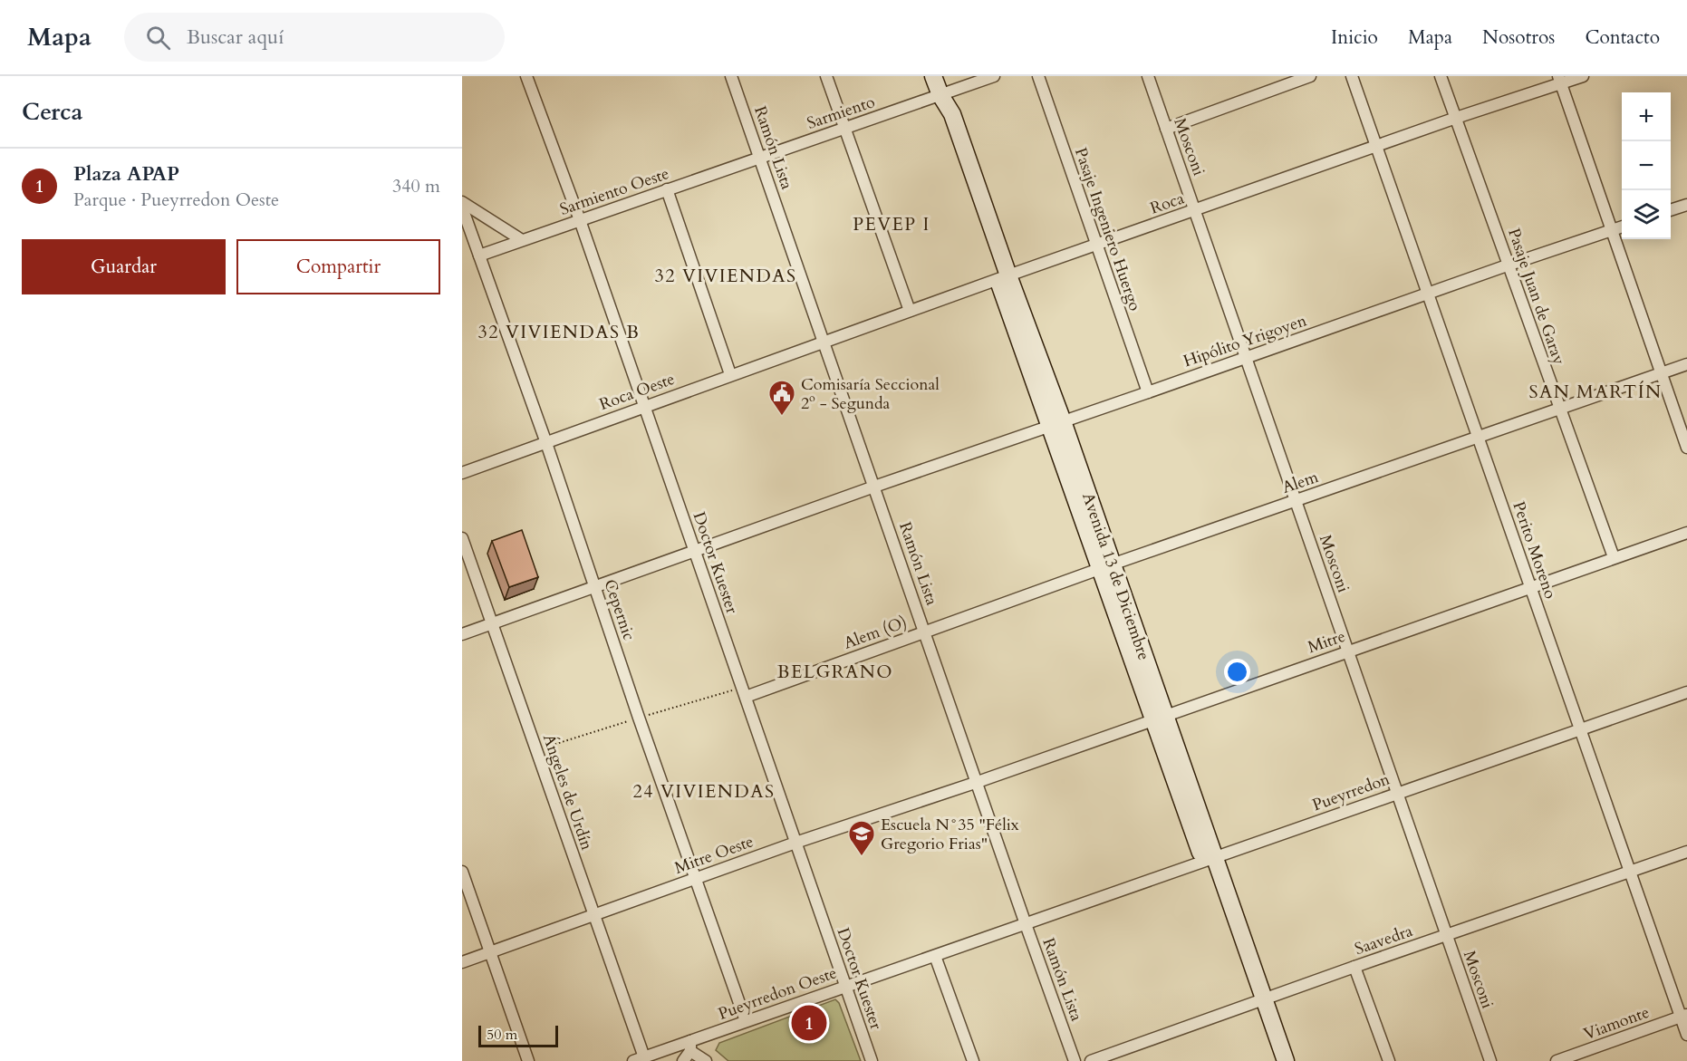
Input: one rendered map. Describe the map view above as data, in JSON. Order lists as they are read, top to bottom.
{
  "streets": {
    "street": [
      "Sarmiento",
      "Mosconi",
      "Ramón Lista",
      "Sarmiento Oeste",
      "Roca",
      "Pasaje Ingeniero Huergo",
      "Pasaje Juan de Garay",
      "Hipólito Yrigoyen",
      "Roca Oeste",
      "Alem",
      "Perito Moreno",
      "Doctor Kuester",
      "Avenida 13 de Diciembre",
      "Cepernic",
      "Alem (O)",
      "Mitre",
      "Ángeles de Urdín",
      "Pueyrredon",
      "Mitre Oeste",
      "Saavedra",
      "Pueyrredon Oeste",
      "Viamonte"
    ]
  },
  "crossings": [
    ["Sarmiento", "Ramón Lista"],
    ["Sarmiento", "Sarmiento Oeste"],
    ["Sarmiento", "Avenida 13 de Diciembre"],
    ["Mosconi", "Roca"],
    ["Mosconi", "Hipólito Yrigoyen"],
    ["Mosconi", "Alem"],
    ["Mosconi", "Mitre"],
    ["Mosconi", "Pueyrredon"],
    ["Mosconi", "Saavedra"],
    ["Ramón Lista", "Sarmiento Oeste"],
    ["Ramón Lista", "Roca"],
    ["Ramón Lista", "Hipólito Yrigoyen"],
    ["Ramón Lista", "Roca Oeste"],
    ["Ramón Lista", "Alem"],
    ["Ramón Lista", "Alem (O)"],
    ["Ramón Lista", "Mitre"],
    ["Ramón Lista", "Pueyrredon"],
    ["Ramón Lista", "Mitre Oeste"],
    ["Ramón Lista", "Pueyrredon Oeste"],
    ["Sarmiento Oeste", "Doctor Kuester"],
    ["Sarmiento Oeste", "Cepernic"],
    ["Roca", "Pasaje Ingeniero Huergo"],
    ["Roca", "Pasaje Juan de Garay"],
    ["Roca", "Roca Oeste"],
    ["Roca", "Perito Moreno"],
    ["Roca", "Avenida 13 de Diciembre"],
    ["Pasaje Ingeniero Huergo", "Hipólito Yrigoyen"],
    ["Pasaje Juan de Garay", "Hipólito Yrigoyen"],
    ["Pasaje Juan de Garay", "Alem"],
    ["Pasaje Juan de Garay", "Mitre"],
    ["Hipólito Yrigoyen", "Perito Moreno"],
    ["Hipólito Yrigoyen", "Doctor Kuester"],
    ["Hipólito Yrigoyen", "Avenida 13 de Diciembre"],
    ["Hipólito Yrigoyen", "Cepernic"],
    ["Hipólito Yrigoyen", "Ángeles de Urdín"],
    ["Roca Oeste", "Doctor Kuester"],
    ["Roca Oeste", "Cepernic"],
    ["Alem", "Perito Moreno"],
    ["Alem", "Avenida 13 de Diciembre"],
    ["Alem", "Alem (O)"],
    ["Perito Moreno", "Mitre"],
    ["Perito Moreno", "Pueyrredon"],
    ["Perito Moreno", "Saavedra"],
    ["Perito Moreno", "Viamonte"],
    ["Doctor Kuester", "Alem (O)"],
    ["Doctor Kuester", "Mitre Oeste"],
    ["Doctor Kuester", "Pueyrredon Oeste"],
    ["Avenida 13 de Diciembre", "Mitre"],
    ["Avenida 13 de Diciembre", "Pueyrredon"],
    ["Avenida 13 de Diciembre", "Saavedra"],
    ["Cepernic", "Mitre Oeste"],
    ["Cepernic", "Pueyrredon Oeste"],
    ["Mitre", "Mitre Oeste"],
    ["Ángeles de Urdín", "Mitre Oeste"],
    ["Ángeles de Urdín", "Pueyrredon Oeste"],
    ["Pueyrredon", "Pueyrredon Oeste"]
  ],
  "districts": [
    "PEVEP I",
    "32 VIVIENDAS",
    "32 VIVIENDAS B",
    "SAN MARTÍN",
    "BELGRANO",
    "24 VIVIENDAS"
  ],
  "places": {
    "public building": ["Comisaría Seccional 2º - Segunda"],
    "school or university": ["Escuela N°35 \"Félix Gregorio Frias\""]
  },
  "scale_bar": "50 m",
  "page": {
    "header": "Mapa",
    "search": "Buscar aquí",
    "nav": [
      "Inicio",
      "Mapa",
      "Nosotros",
      "Contacto"
    ],
    "heading": "Cerca",
    "map_buttons": ["+", "−"],
    "list": [
      {
        "mark": "1",
        "name": "Plaza APAP",
        "note": "Parque · Pueyrredon Oeste",
        "value": "340 m"
      }
    ],
    "buttons": ["Guardar", "Compartir"],
    "pins": "1",
    "scale": "50 m"
  }
}
